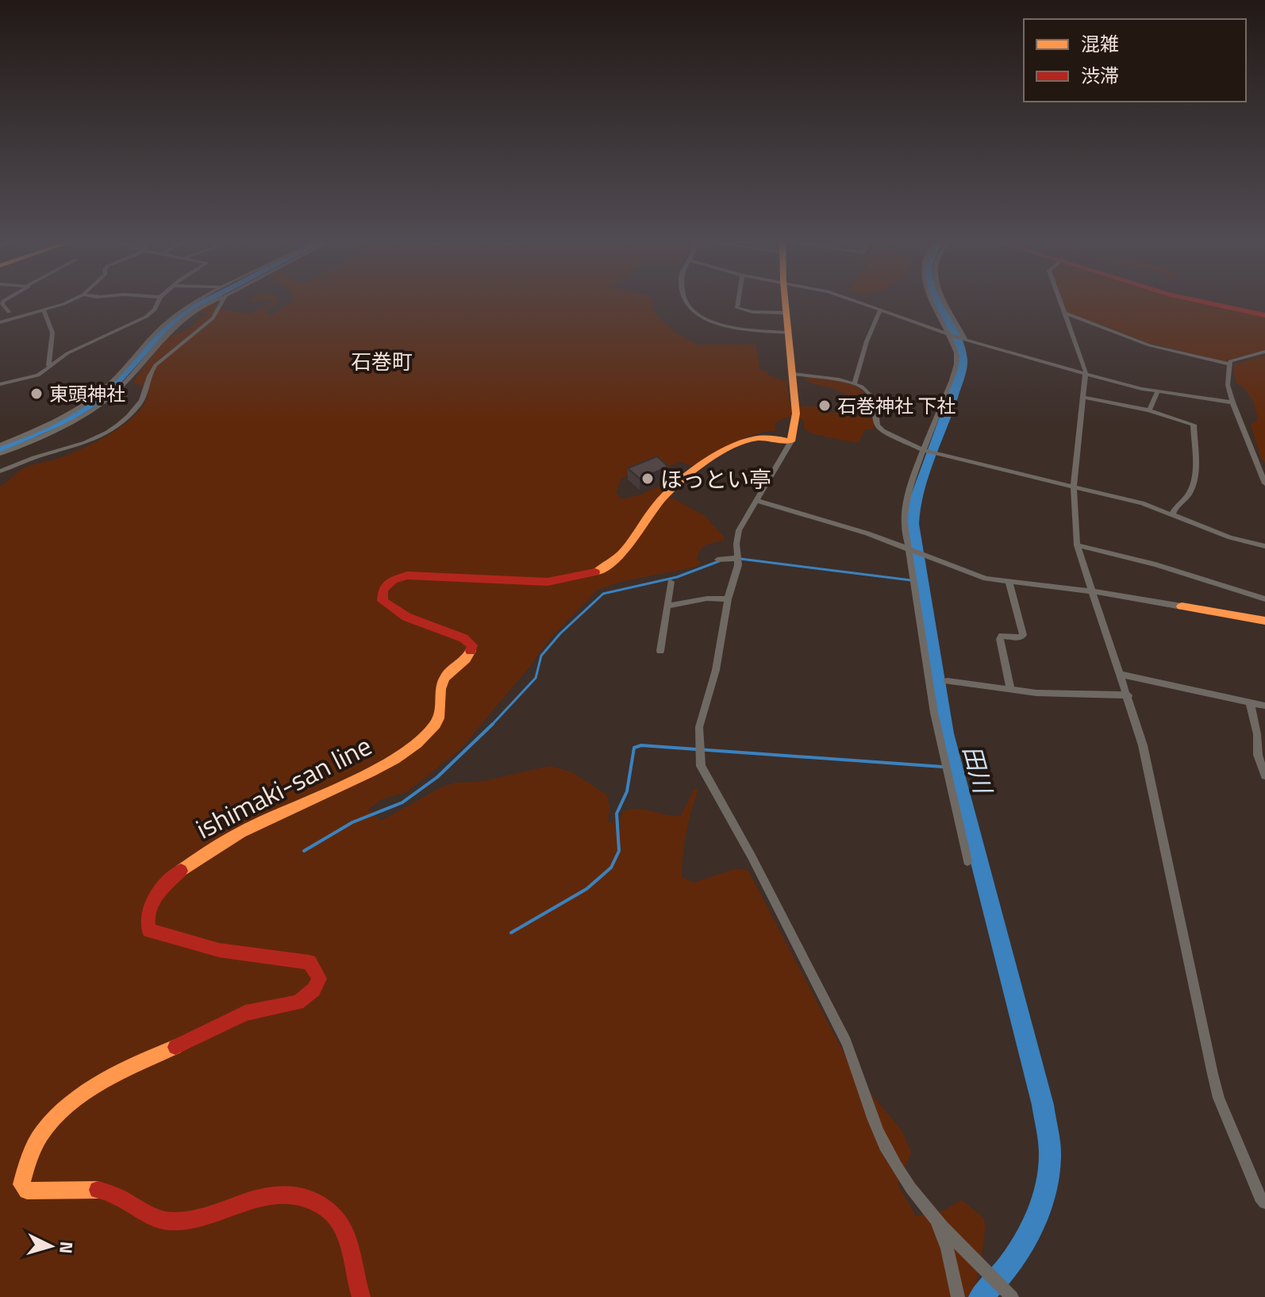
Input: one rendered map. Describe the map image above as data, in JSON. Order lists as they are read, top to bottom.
{
  "streets": {
    "main road": ["ishimaki-san line"]
  },
  "districts": ["石巻町"],
  "water": ["田川"],
  "places": ["東頭神社", "石巻神社 下社", "ほっとい亭"],
  "legend": ["混雑", "渋滞"],
  "north": "right"
}
